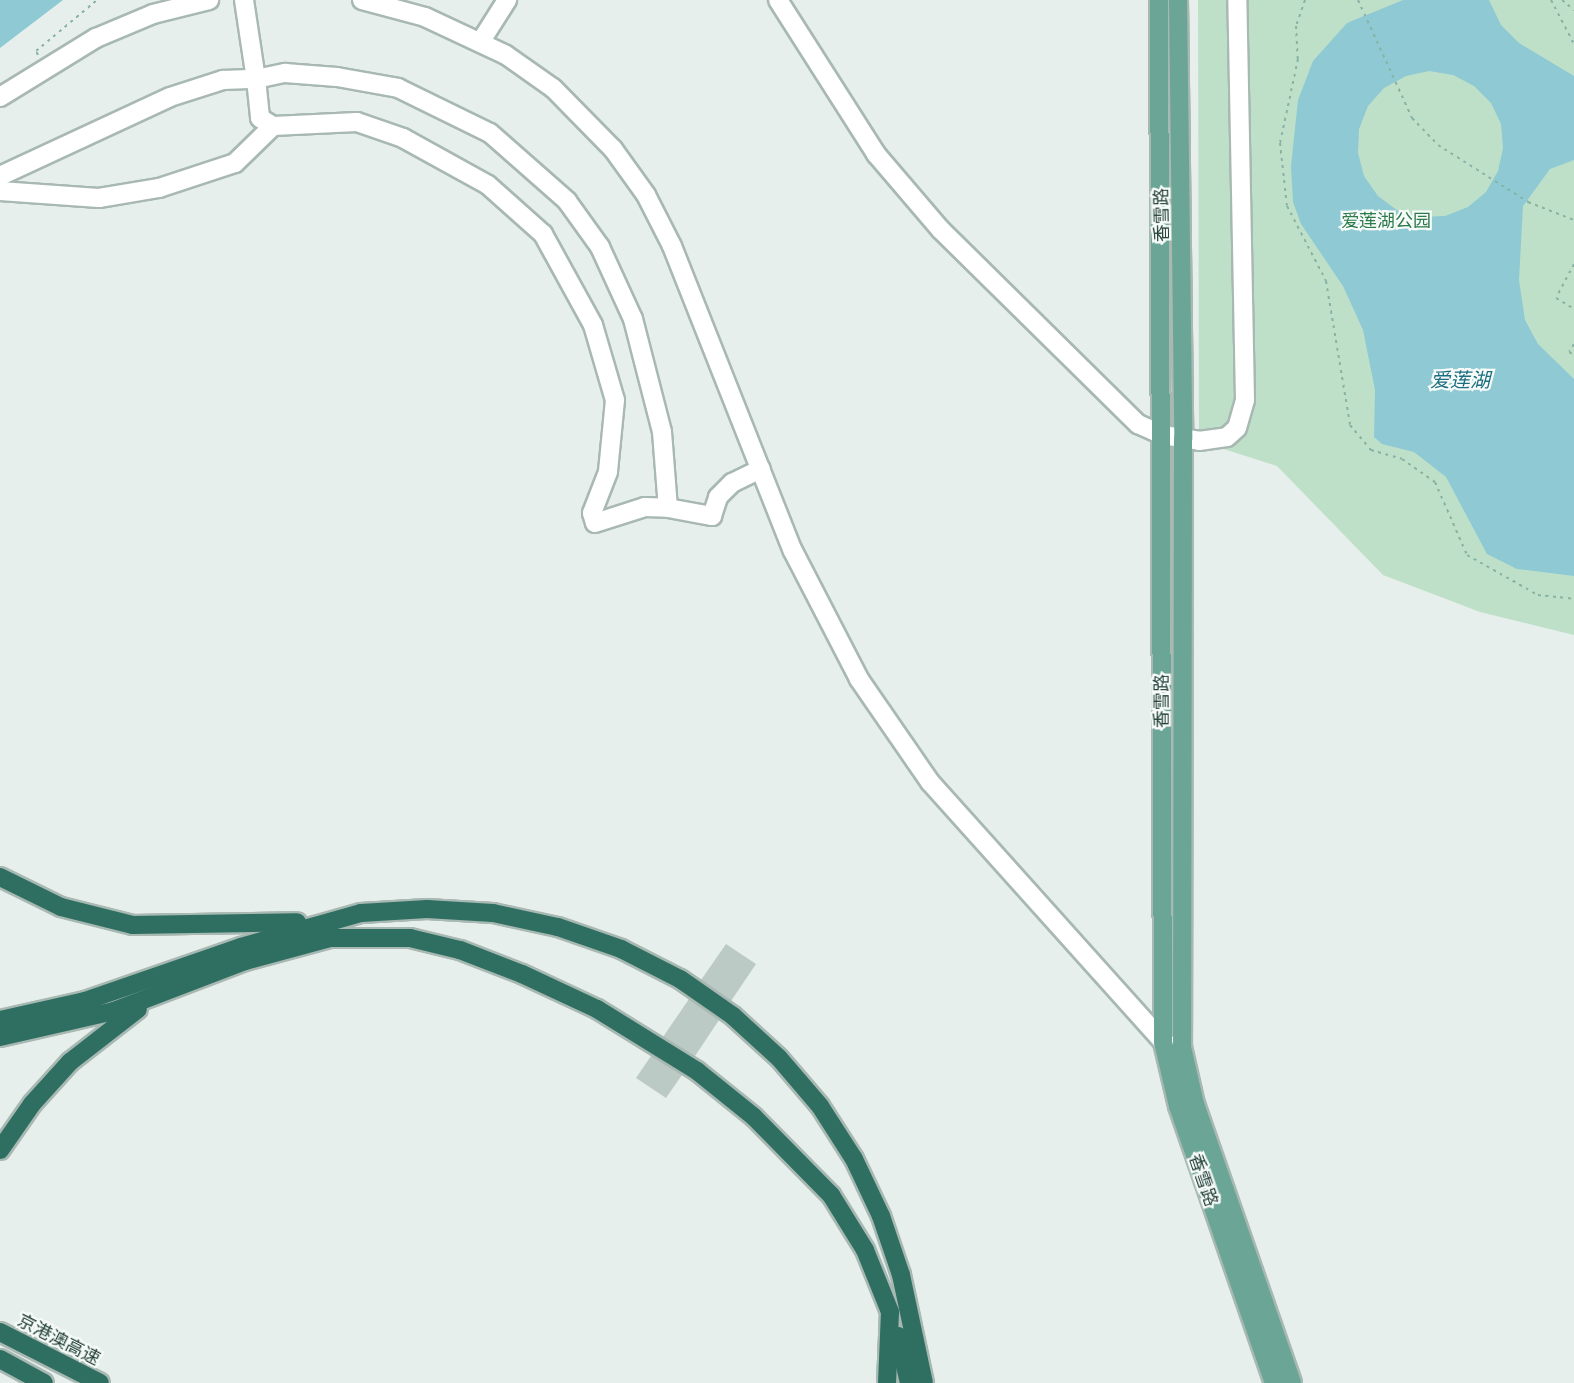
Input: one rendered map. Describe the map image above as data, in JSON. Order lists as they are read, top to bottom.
{
  "streets": {
    "highway": ["京港澳高速"],
    "main road": ["香雪路"]
  },
  "water": ["爱莲湖"],
  "parks": ["爱莲湖公园"]
}
